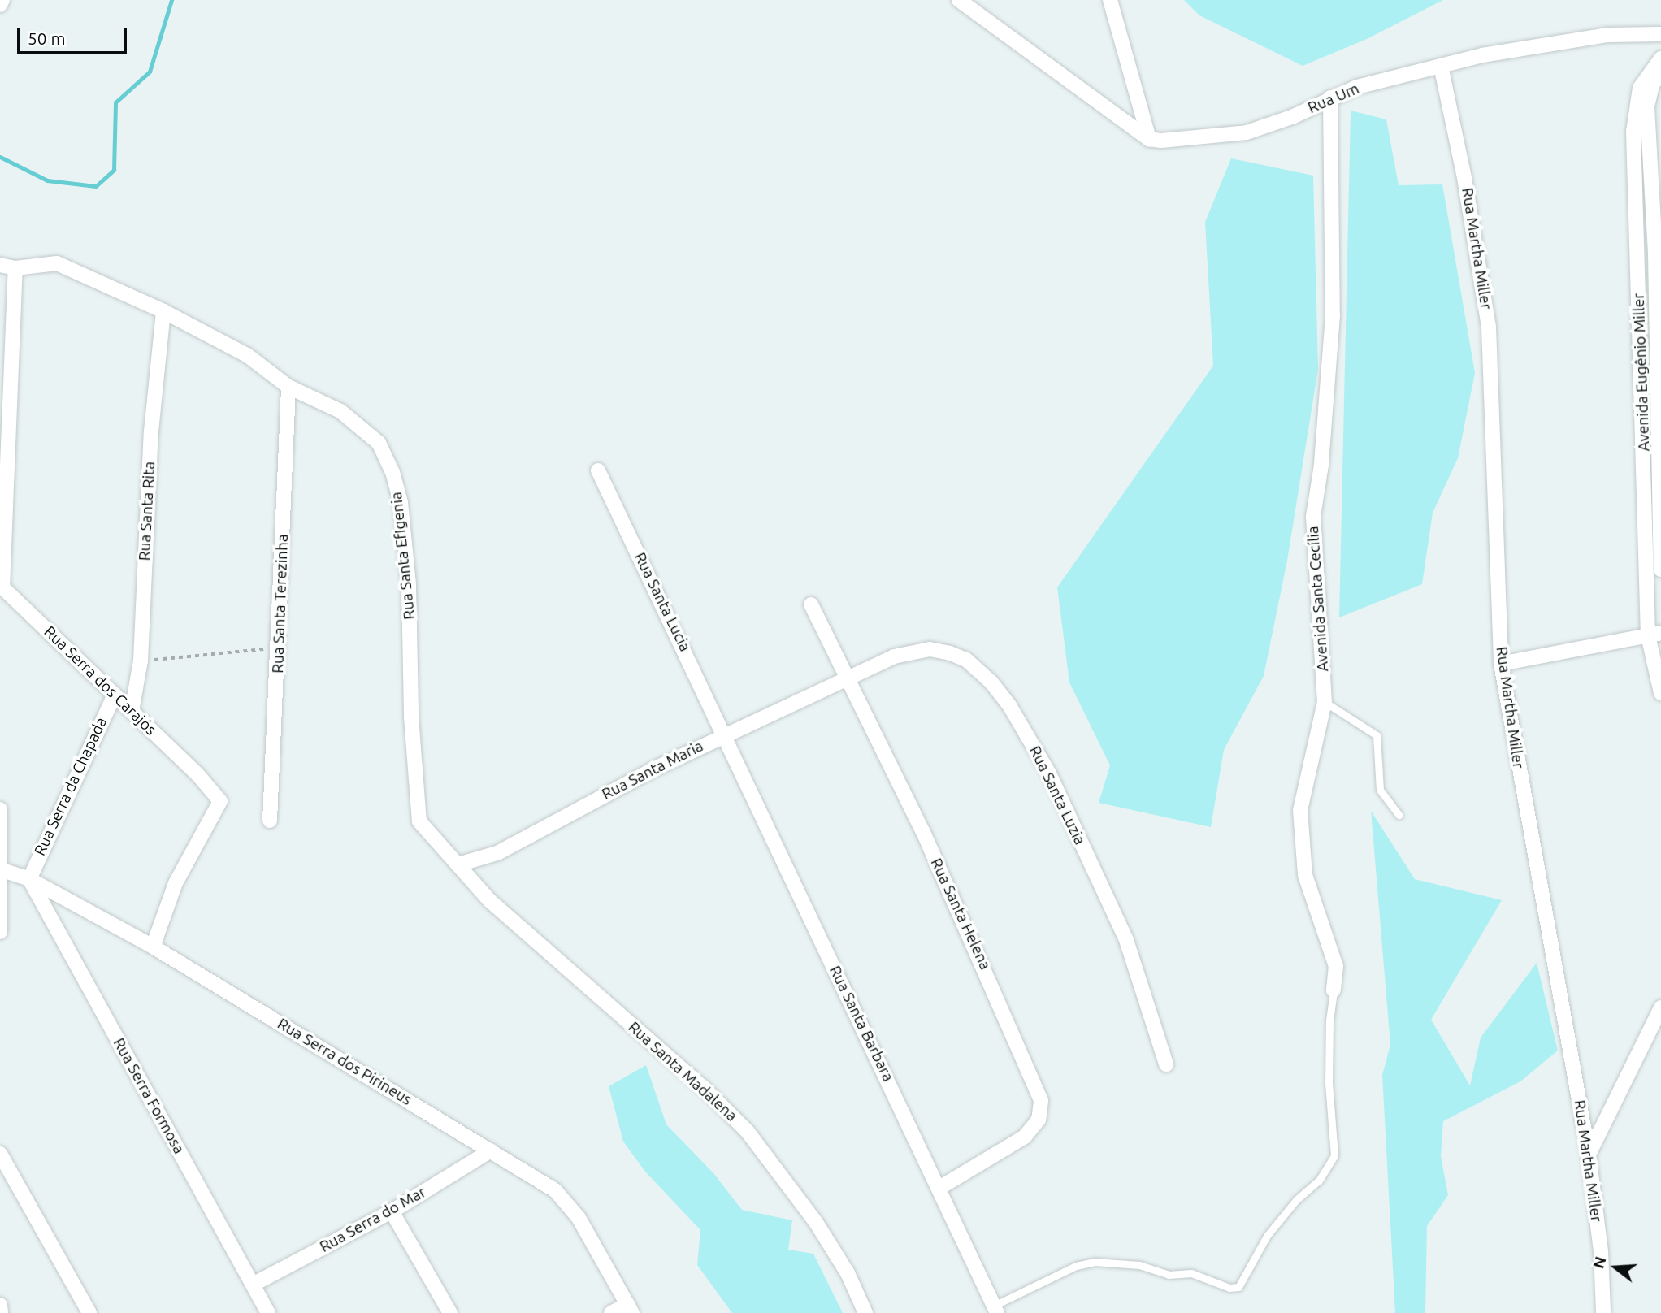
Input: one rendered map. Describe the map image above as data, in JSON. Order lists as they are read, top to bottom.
{
  "streets": {
    "street": [
      "Rua Um",
      "Rua Martha Miller",
      "Avenida Eugênio Miller",
      "Rua Santa Rita",
      "Rua Santa Efigenia",
      "Avenida Santa Cecília",
      "Rua Santa Lucia",
      "Rua Santa Terezinha",
      "Rua Serra dos Carajós",
      "Rua Santa Maria",
      "Rua Serra da Chapada",
      "Rua Santa Luzia",
      "Rua Santa Helena",
      "Rua Santa Barbara",
      "Rua Serra dos Pirineus",
      "Rua Santa Madalena",
      "Rua Serra Formosa",
      "Rua Serra do Mar"
    ]
  },
  "crossings": [
    ["Rua Um", "Rua Martha Miller"],
    ["Rua Um", "Avenida Santa Cecília"],
    ["Rua Santa Rita", "Rua Santa Efigenia"],
    ["Rua Santa Rita", "Rua Serra dos Carajós"],
    ["Rua Santa Efigenia", "Rua Santa Terezinha"],
    ["Rua Santa Efigenia", "Rua Santa Maria"],
    ["Rua Santa Efigenia", "Rua Santa Madalena"],
    ["Rua Santa Lucia", "Rua Santa Maria"],
    ["Rua Santa Lucia", "Rua Santa Barbara"],
    ["Rua Serra dos Carajós", "Rua Serra da Chapada"],
    ["Rua Serra dos Carajós", "Rua Serra dos Pirineus"],
    ["Rua Santa Maria", "Rua Santa Luzia"],
    ["Rua Santa Maria", "Rua Santa Helena"],
    ["Rua Santa Maria", "Rua Santa Barbara"],
    ["Rua Santa Maria", "Rua Santa Madalena"],
    ["Rua Serra da Chapada", "Rua Serra dos Pirineus"],
    ["Rua Serra da Chapada", "Rua Serra Formosa"],
    ["Rua Santa Luzia", "Rua Santa Helena"],
    ["Rua Santa Helena", "Rua Santa Barbara"],
    ["Rua Serra dos Pirineus", "Rua Serra Formosa"],
    ["Rua Serra dos Pirineus", "Rua Serra do Mar"],
    ["Rua Serra Formosa", "Rua Serra do Mar"]
  ],
  "scale_bar": "50 m",
  "north": "left"
}
